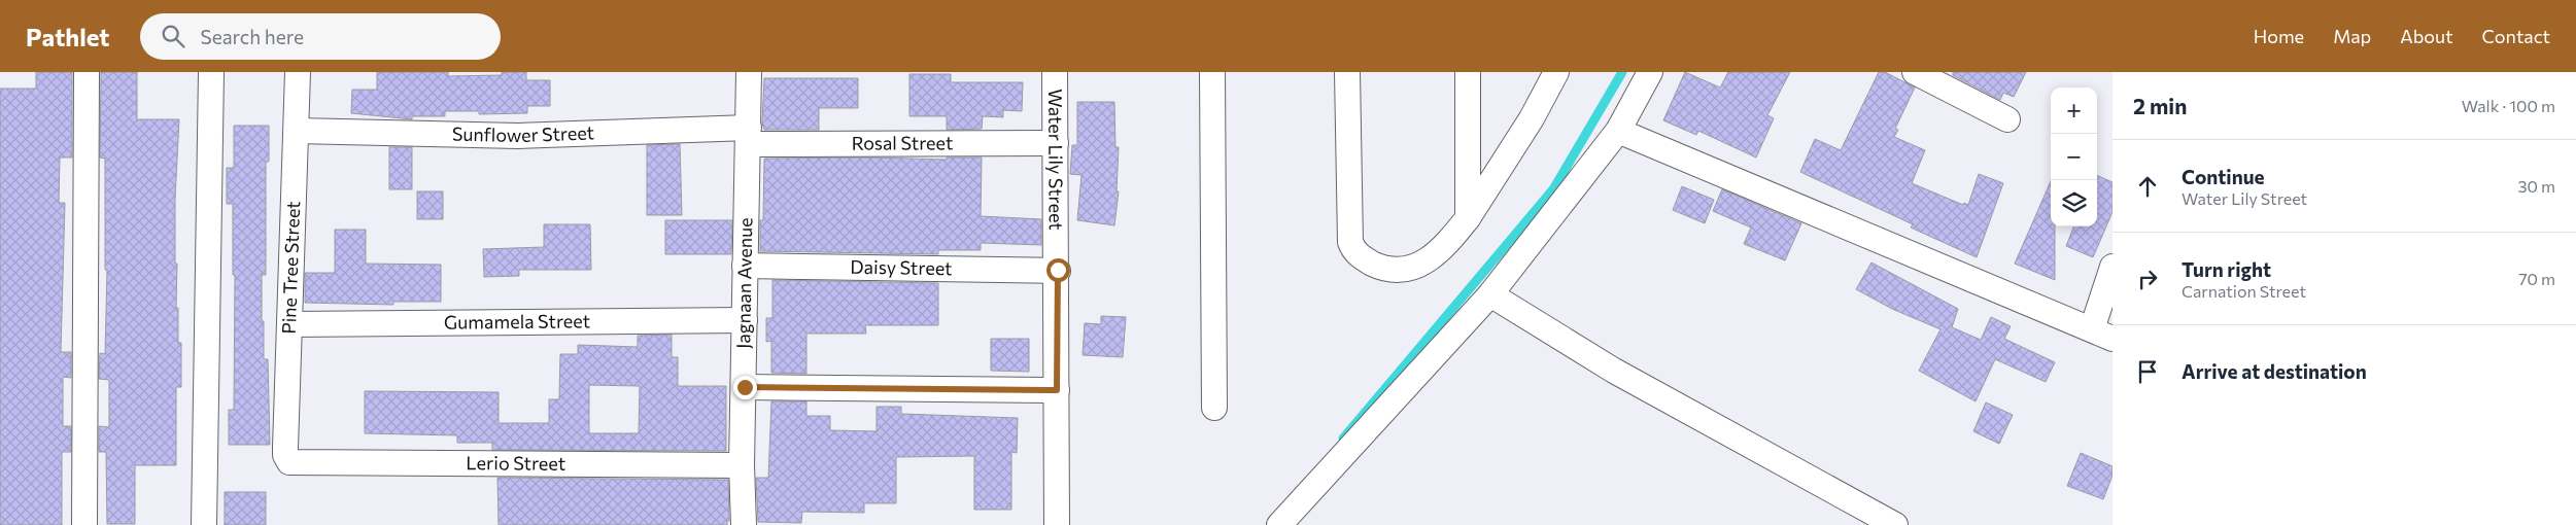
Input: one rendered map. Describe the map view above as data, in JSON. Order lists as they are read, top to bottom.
{
  "streets": {
    "street": [
      "Sunflower Street",
      "Rosal Street",
      "Water Lily Street",
      "Pine Tree Street",
      "Daisy Street",
      "Jagnaan Avenue",
      "Gumamela Street",
      "Lerio Street"
    ]
  },
  "crossings": [
    ["Sunflower Street", "Rosal Street"],
    ["Sunflower Street", "Pine Tree Street"],
    ["Sunflower Street", "Jagnaan Avenue"],
    ["Rosal Street", "Water Lily Street"],
    ["Rosal Street", "Jagnaan Avenue"],
    ["Water Lily Street", "Daisy Street"],
    ["Pine Tree Street", "Gumamela Street"],
    ["Pine Tree Street", "Lerio Street"],
    ["Daisy Street", "Jagnaan Avenue"],
    ["Jagnaan Avenue", "Gumamela Street"],
    ["Jagnaan Avenue", "Lerio Street"]
  ],
  "page": {
    "header": "Pathlet",
    "search": "Search here",
    "nav": [
      "Home",
      "Map",
      "About",
      "Contact"
    ],
    "heading": ["2 min", "Walk · 100 m"],
    "map_buttons": ["+", "−"],
    "list": [
      ["Continue", "Water Lily Street", "30 m"],
      ["Turn right", "Carnation Street", "70 m"],
      "Arrive at destination"
    ]
  }
}
